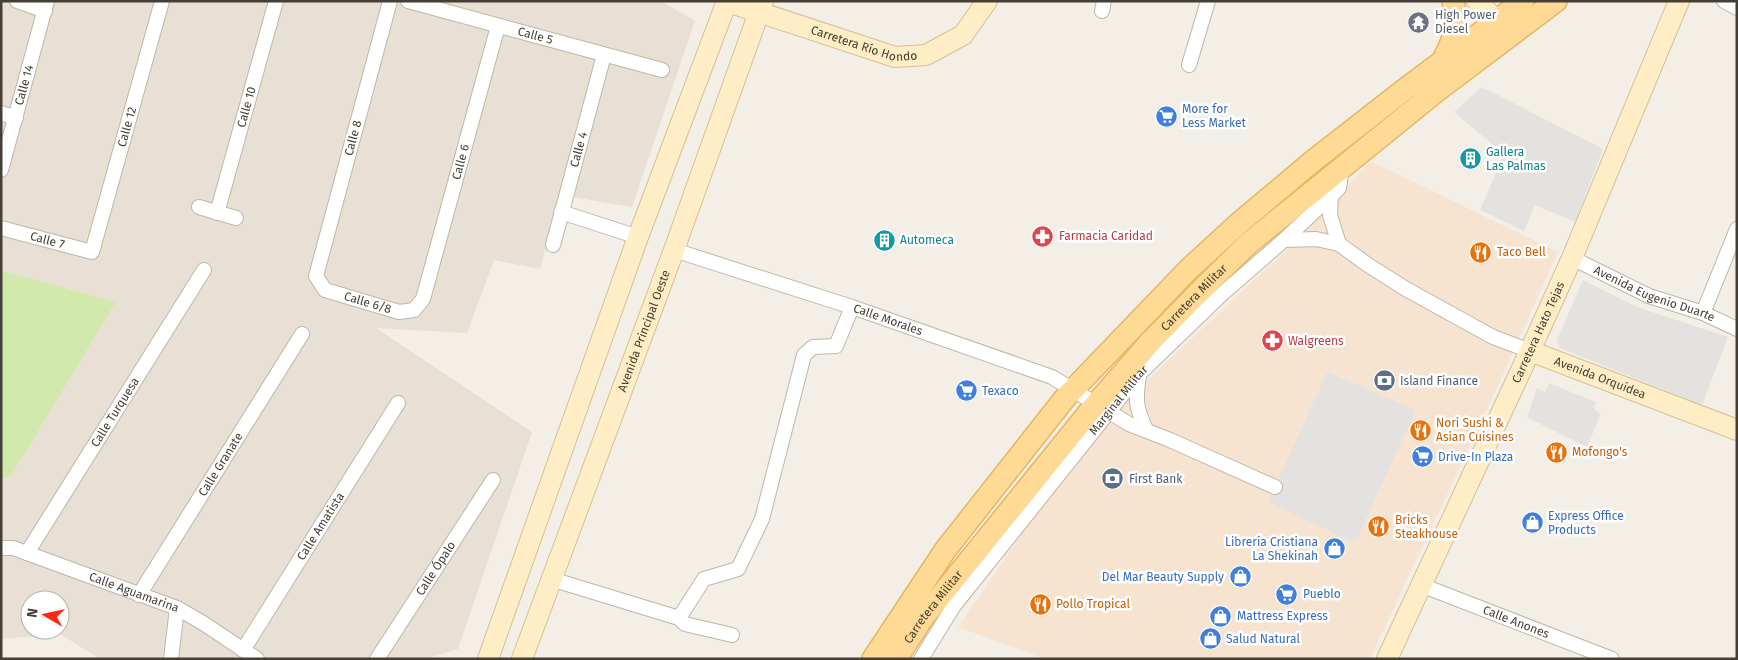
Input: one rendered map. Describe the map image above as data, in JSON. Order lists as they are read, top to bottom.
{
  "streets": {
    "main road": [
      "Carretera Río Hondo",
      "Carretera Militar",
      "Avenida Principal Oeste",
      "Carretera Hato Tejas",
      "Avenida Orquídea"
    ],
    "street": [
      "Calle 5",
      "Calle 14",
      "Calle 10",
      "Calle 12",
      "Calle 8",
      "Calle 4",
      "Calle 6",
      "Calle 7",
      "Avenida Eugenio Duarte",
      "Calle 6/8",
      "Calle Morales",
      "Marginal Militar",
      "Calle Turquesa",
      "Calle Granate",
      "Calle Amatista",
      "Calle Ópalo",
      "Calle Aguamarina",
      "Calle Anones"
    ]
  },
  "crossings": [
    ["Calle 5", "Calle 4"],
    ["Calle 5", "Calle 6"],
    ["Carretera Río Hondo", "Avenida Principal Oeste"],
    ["Calle 12", "Calle 7"],
    ["Calle 8", "Calle 6/8"],
    ["Calle 6", "Calle 6/8"],
    ["Avenida Eugenio Duarte", "Carretera Hato Tejas"],
    ["Carretera Militar", "Calle Morales"],
    ["Carretera Militar", "Marginal Militar"],
    ["Calle Morales", "Avenida Principal Oeste"],
    ["Calle Morales", "Marginal Militar"],
    ["Carretera Hato Tejas", "Avenida Orquídea"],
    ["Carretera Hato Tejas", "Calle Anones"],
    ["Calle Turquesa", "Calle Aguamarina"],
    ["Calle Granate", "Calle Aguamarina"],
    ["Calle Amatista", "Calle Aguamarina"]
  ],
  "places": {
    "temple": ["High Power Diesel"],
    "supermarket": [
      "More for Less Market",
      "Texaco",
      "Drive-In Plaza",
      "Pueblo"
    ],
    "building": ["Gallera Las Palmas", "Automeca"],
    "pharmacy": ["Farmacia Caridad", "Walgreens"],
    "restaurant": [
      "Taco Bell",
      "Nori Sushi & Asian Cuisines",
      "Mofongo's",
      "Bricks Steakhouse",
      "Pollo Tropical"
    ],
    "bank": ["Island Finance", "First Bank"],
    "shop": [
      "Express Office Products",
      "Librería Cristiana La Shekinah",
      "Del Mar Beauty Supply",
      "Mattress Express",
      "Salud Natural"
    ]
  },
  "north": "left"
}
